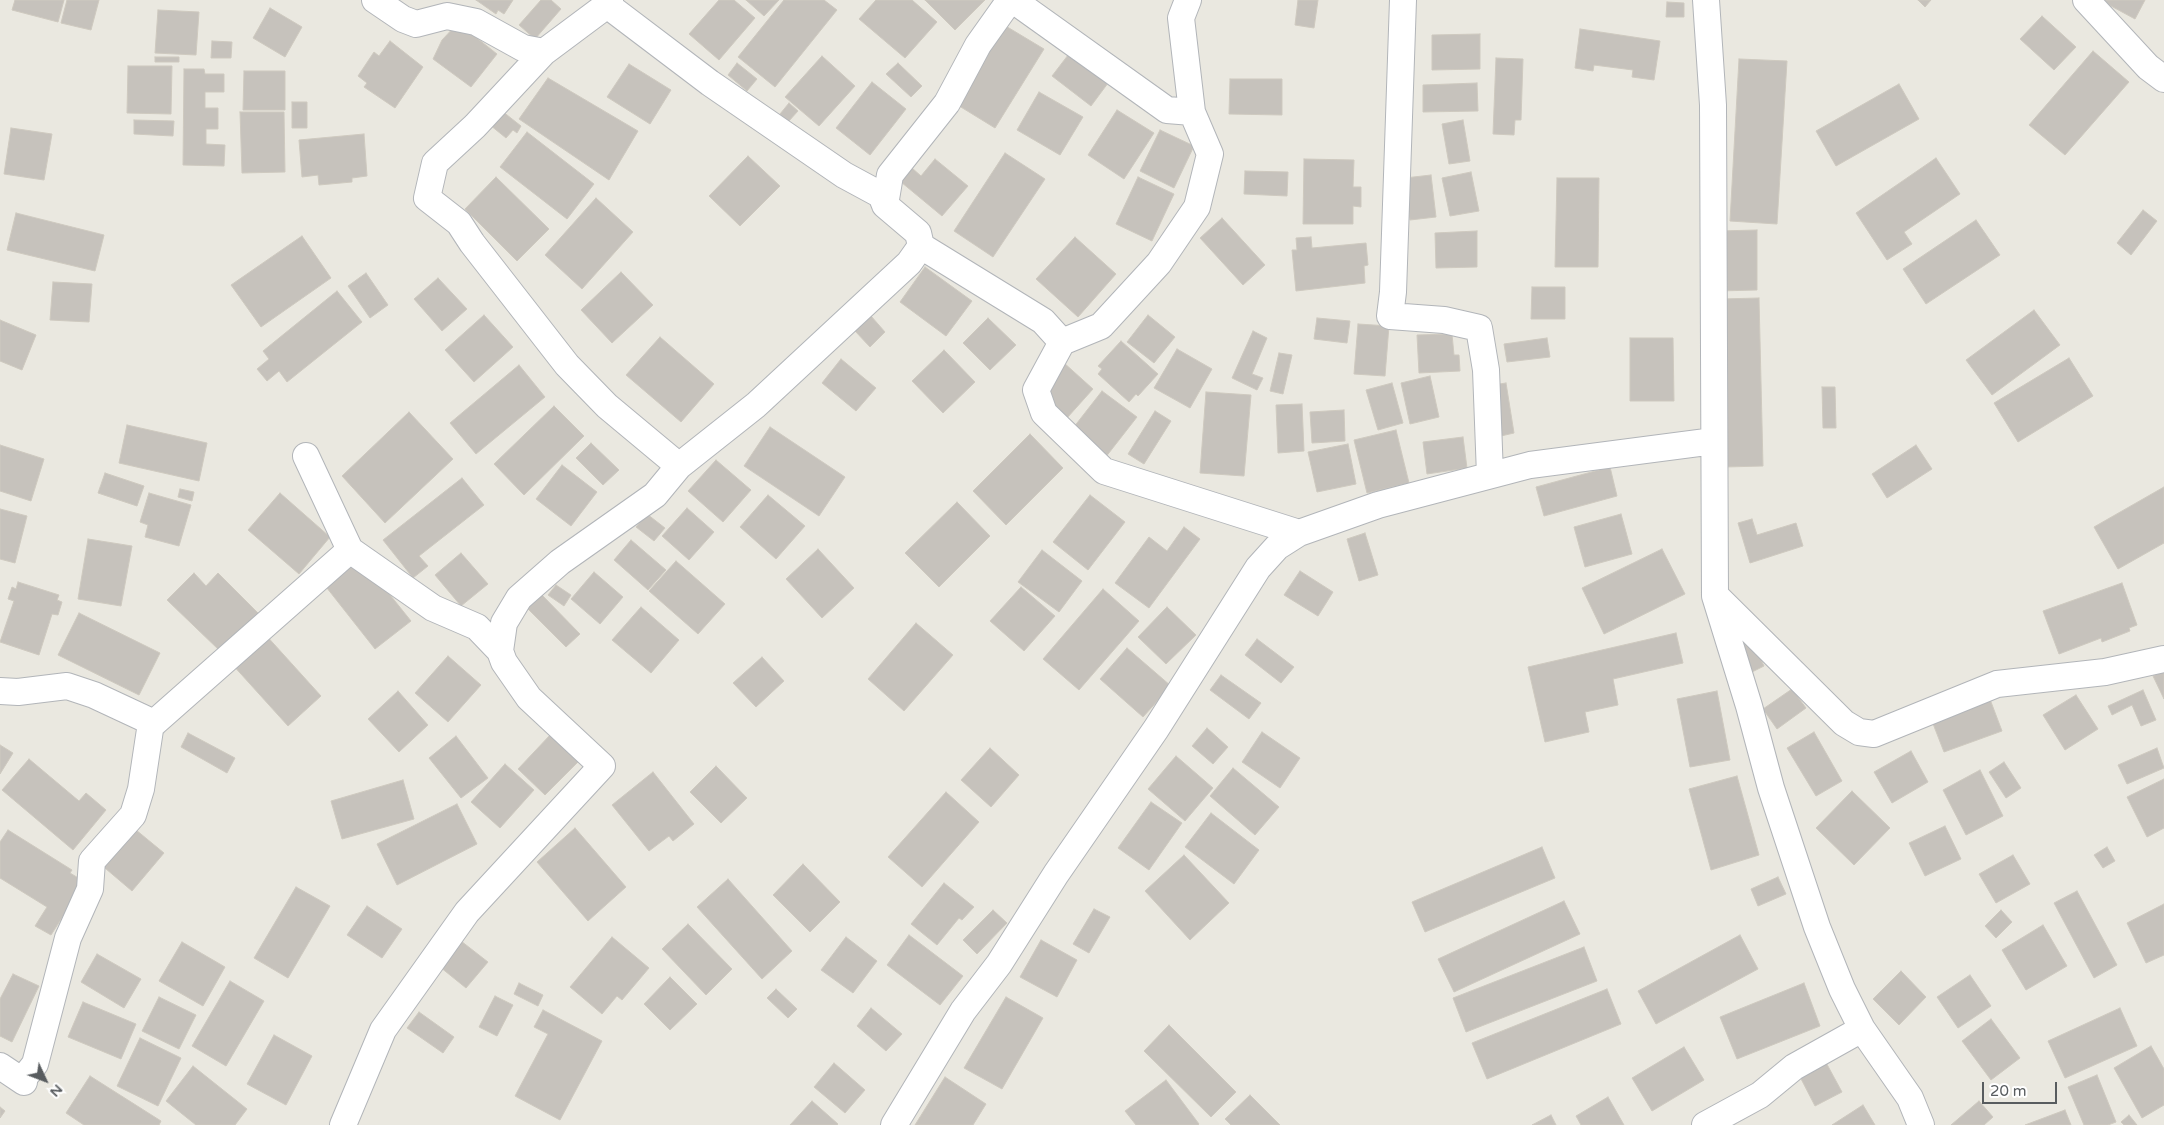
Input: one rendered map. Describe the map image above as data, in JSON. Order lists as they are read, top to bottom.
{
  "scale_bar": "20 m",
  "north": "bottom right"
}
